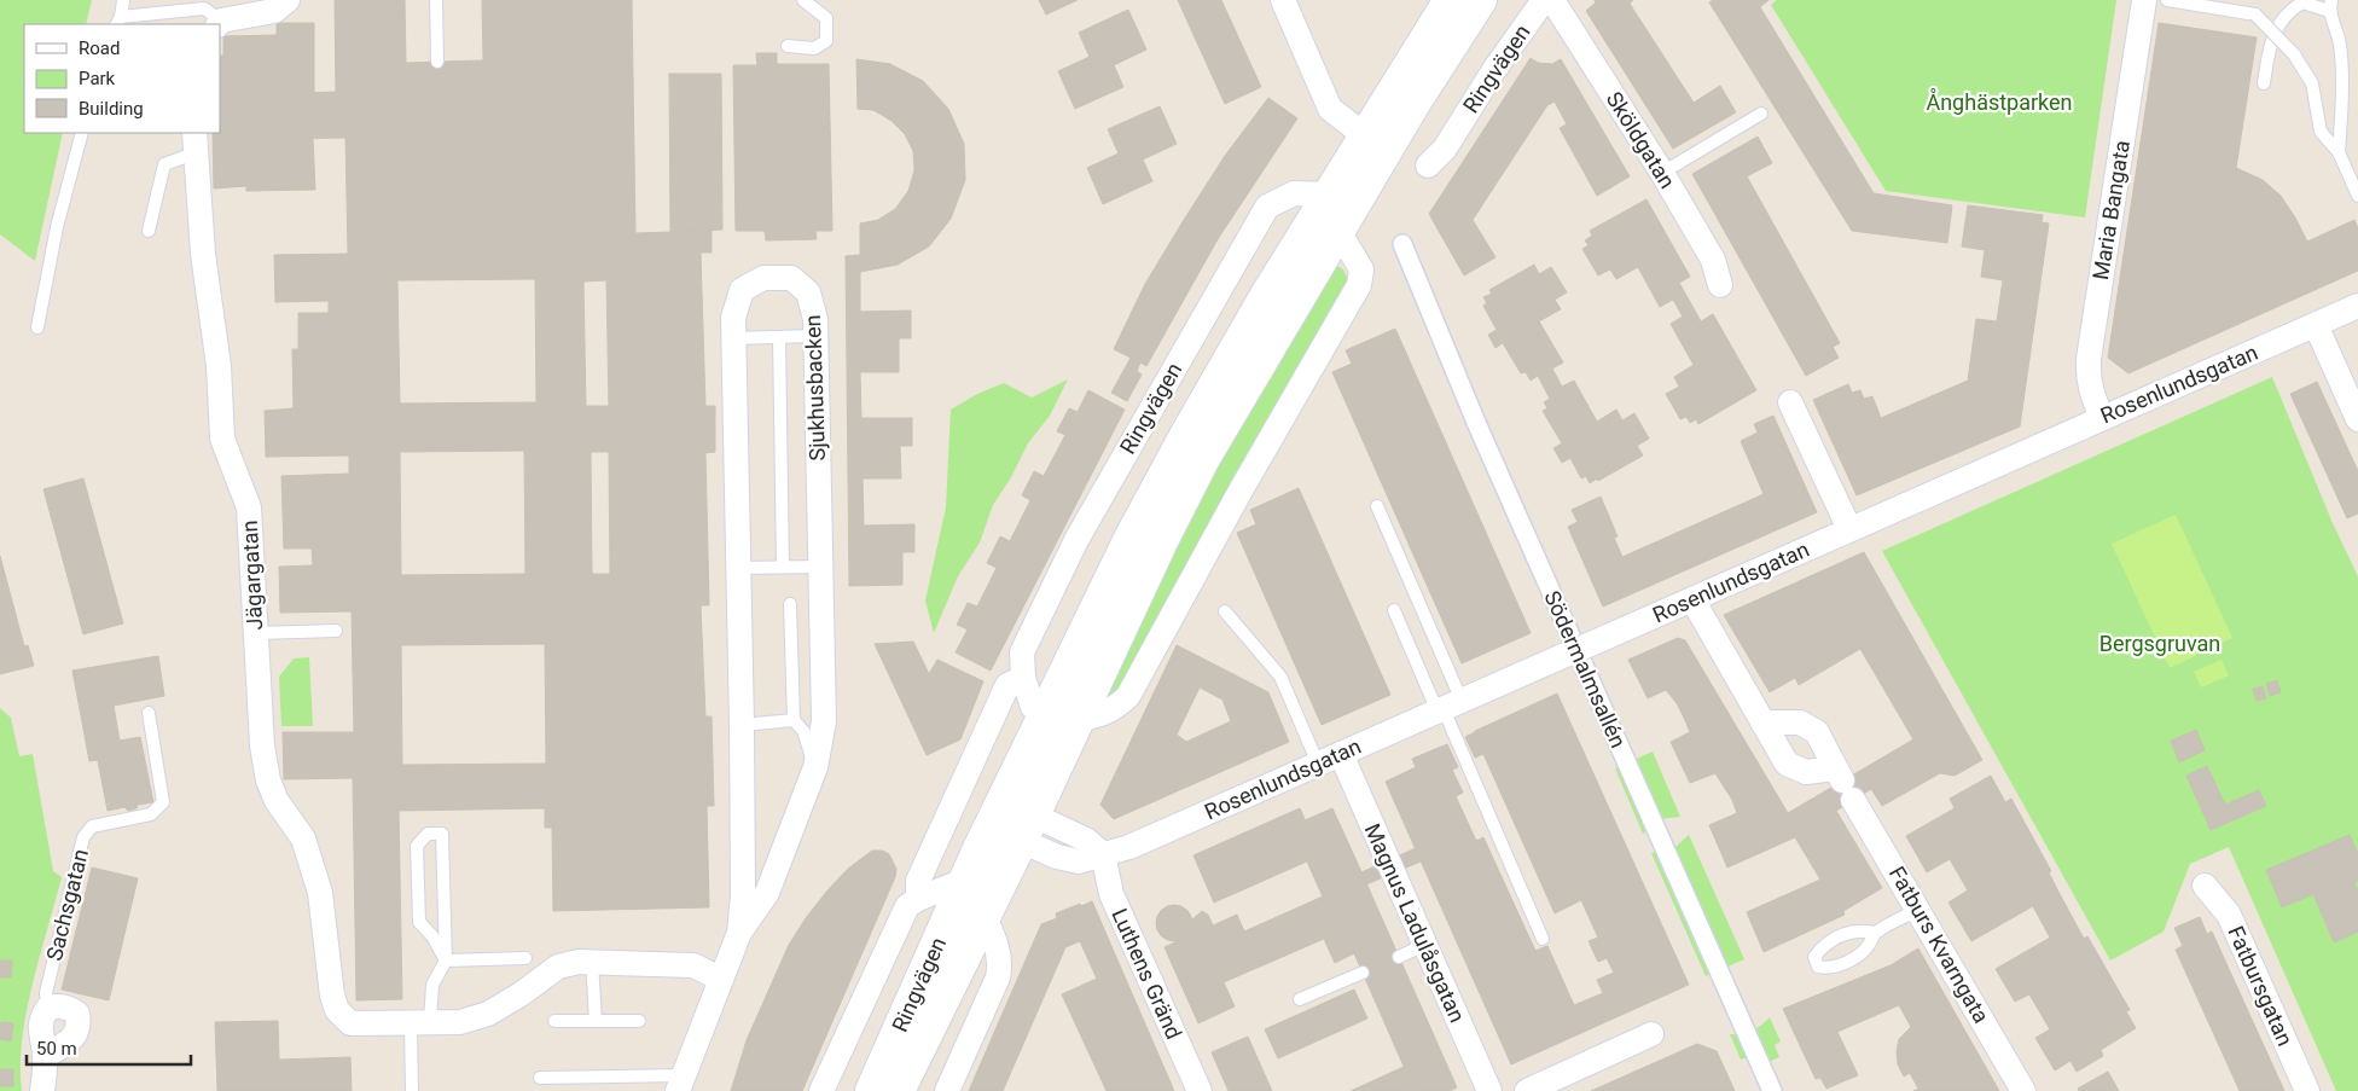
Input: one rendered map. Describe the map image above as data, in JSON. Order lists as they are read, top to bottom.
{
  "streets": {
    "main road": ["Ringvägen"],
    "street": [
      "Sköldgatan",
      "Maria Bangata",
      "Rosenlundsgatan",
      "Sjukhusbacken",
      "Jägargatan",
      "Södermalmsallén",
      "Sachsgatan",
      "Magnus Ladulåsgatan",
      "Fatburs Kvarngata",
      "Luthens Gränd",
      "Fatbursgatan"
    ]
  },
  "crossings": [
    ["Maria Bangata", "Rosenlundsgatan"],
    ["Rosenlundsgatan", "Magnus Ladulåsgatan"],
    ["Rosenlundsgatan", "Luthens Gränd"]
  ],
  "parks": ["Ånghästparken", "Bergsgruvan"],
  "legend": ["Road", "Park", "Building"],
  "scale_bar": "50 m"
}
